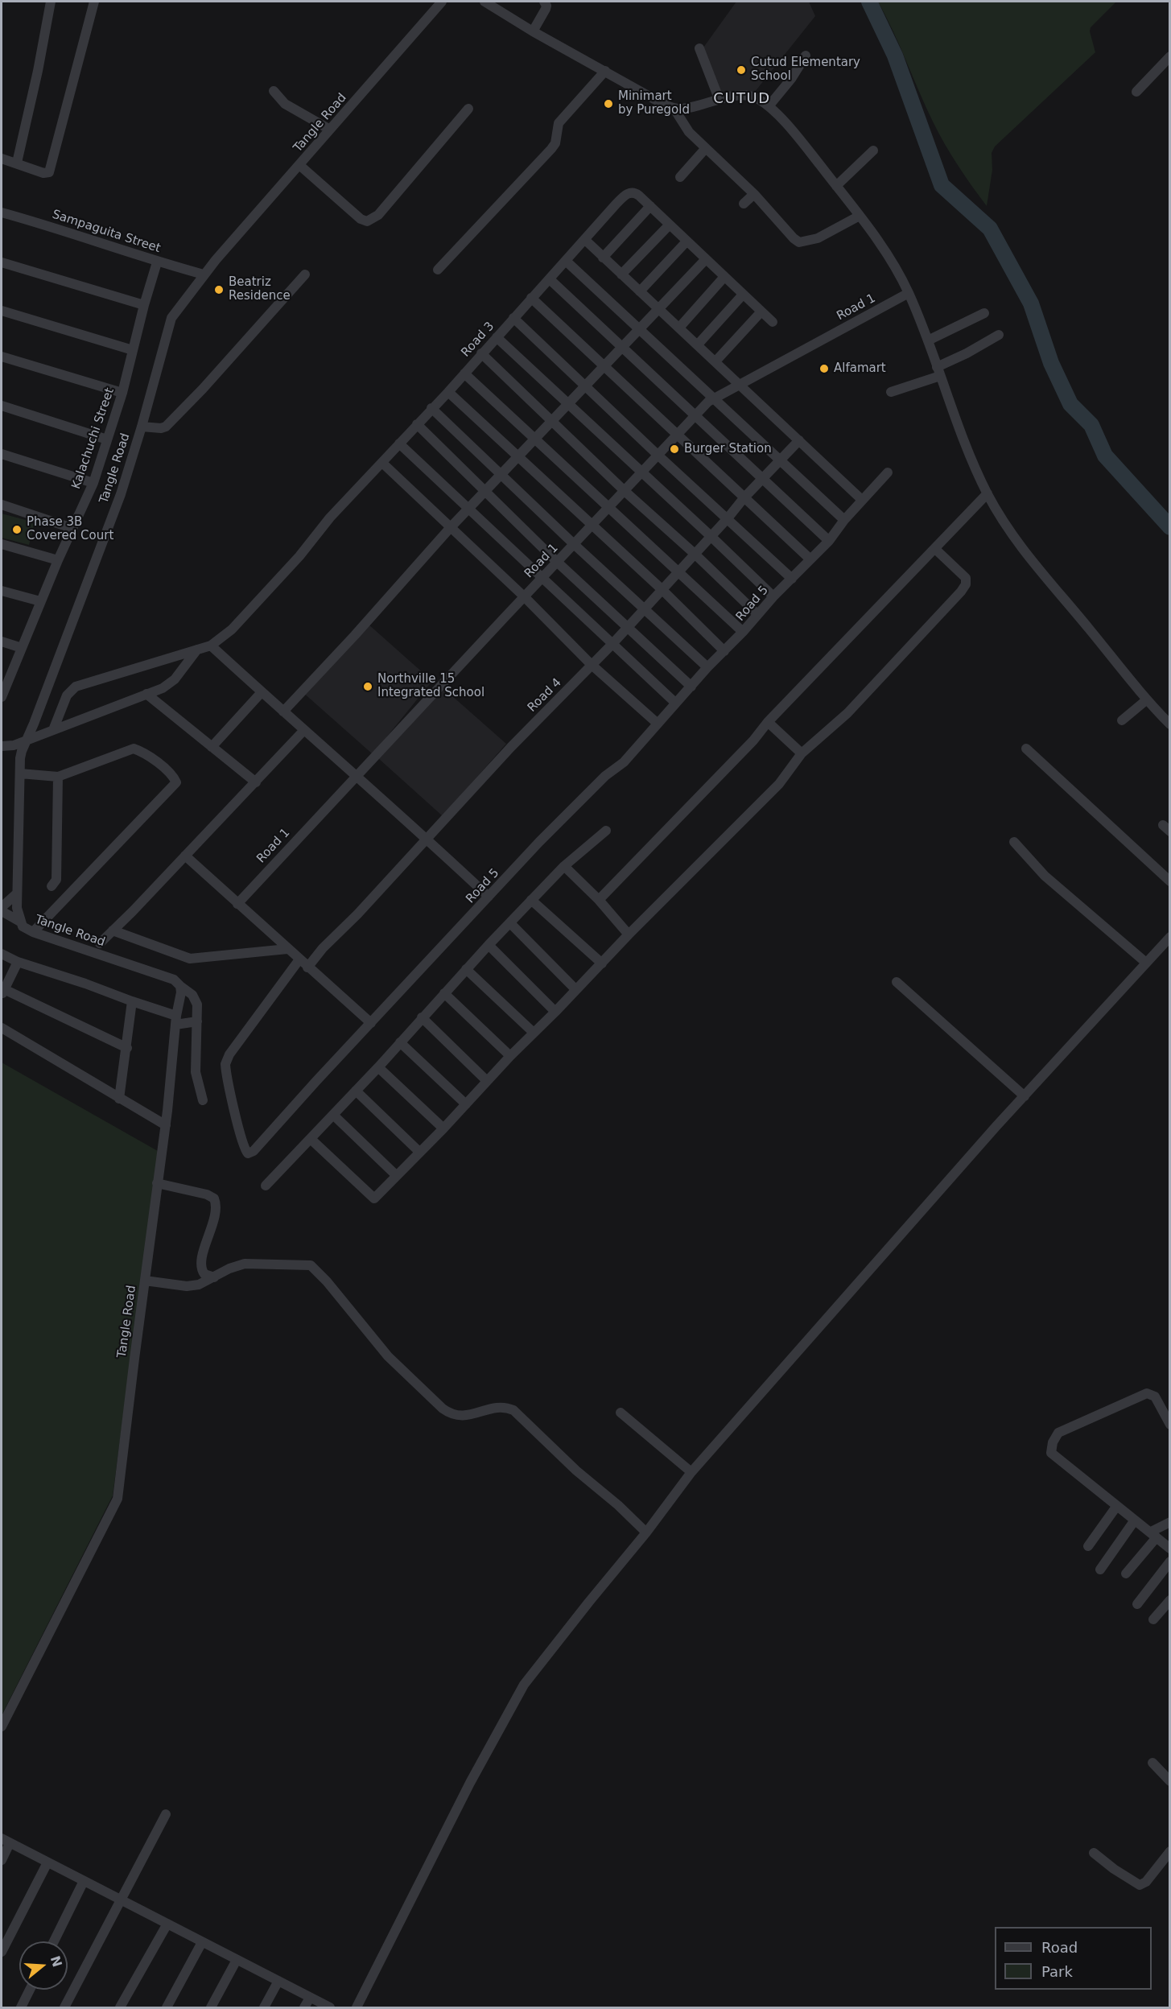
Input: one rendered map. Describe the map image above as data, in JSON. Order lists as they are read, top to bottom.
{
  "streets": {
    "street": [
      "Tangle Road",
      "Sampaguita Street",
      "Road 1",
      "Road 3",
      "Kalachuchi Street",
      "Road 5",
      "Road 4"
    ]
  },
  "crossings": [
    ["Tangle Road", "Sampaguita Street"],
    ["Sampaguita Street", "Kalachuchi Street"]
  ],
  "districts": ["CUTUD"],
  "places": [
    "Cutud Elementary School",
    "Minimart by Puregold",
    "Beatriz Residence",
    "Alfamart",
    "Burger Station",
    "Phase 3B Covered Court",
    "Northville 15 Integrated School"
  ],
  "legend": ["Road", "Park"],
  "north": "right"
}
